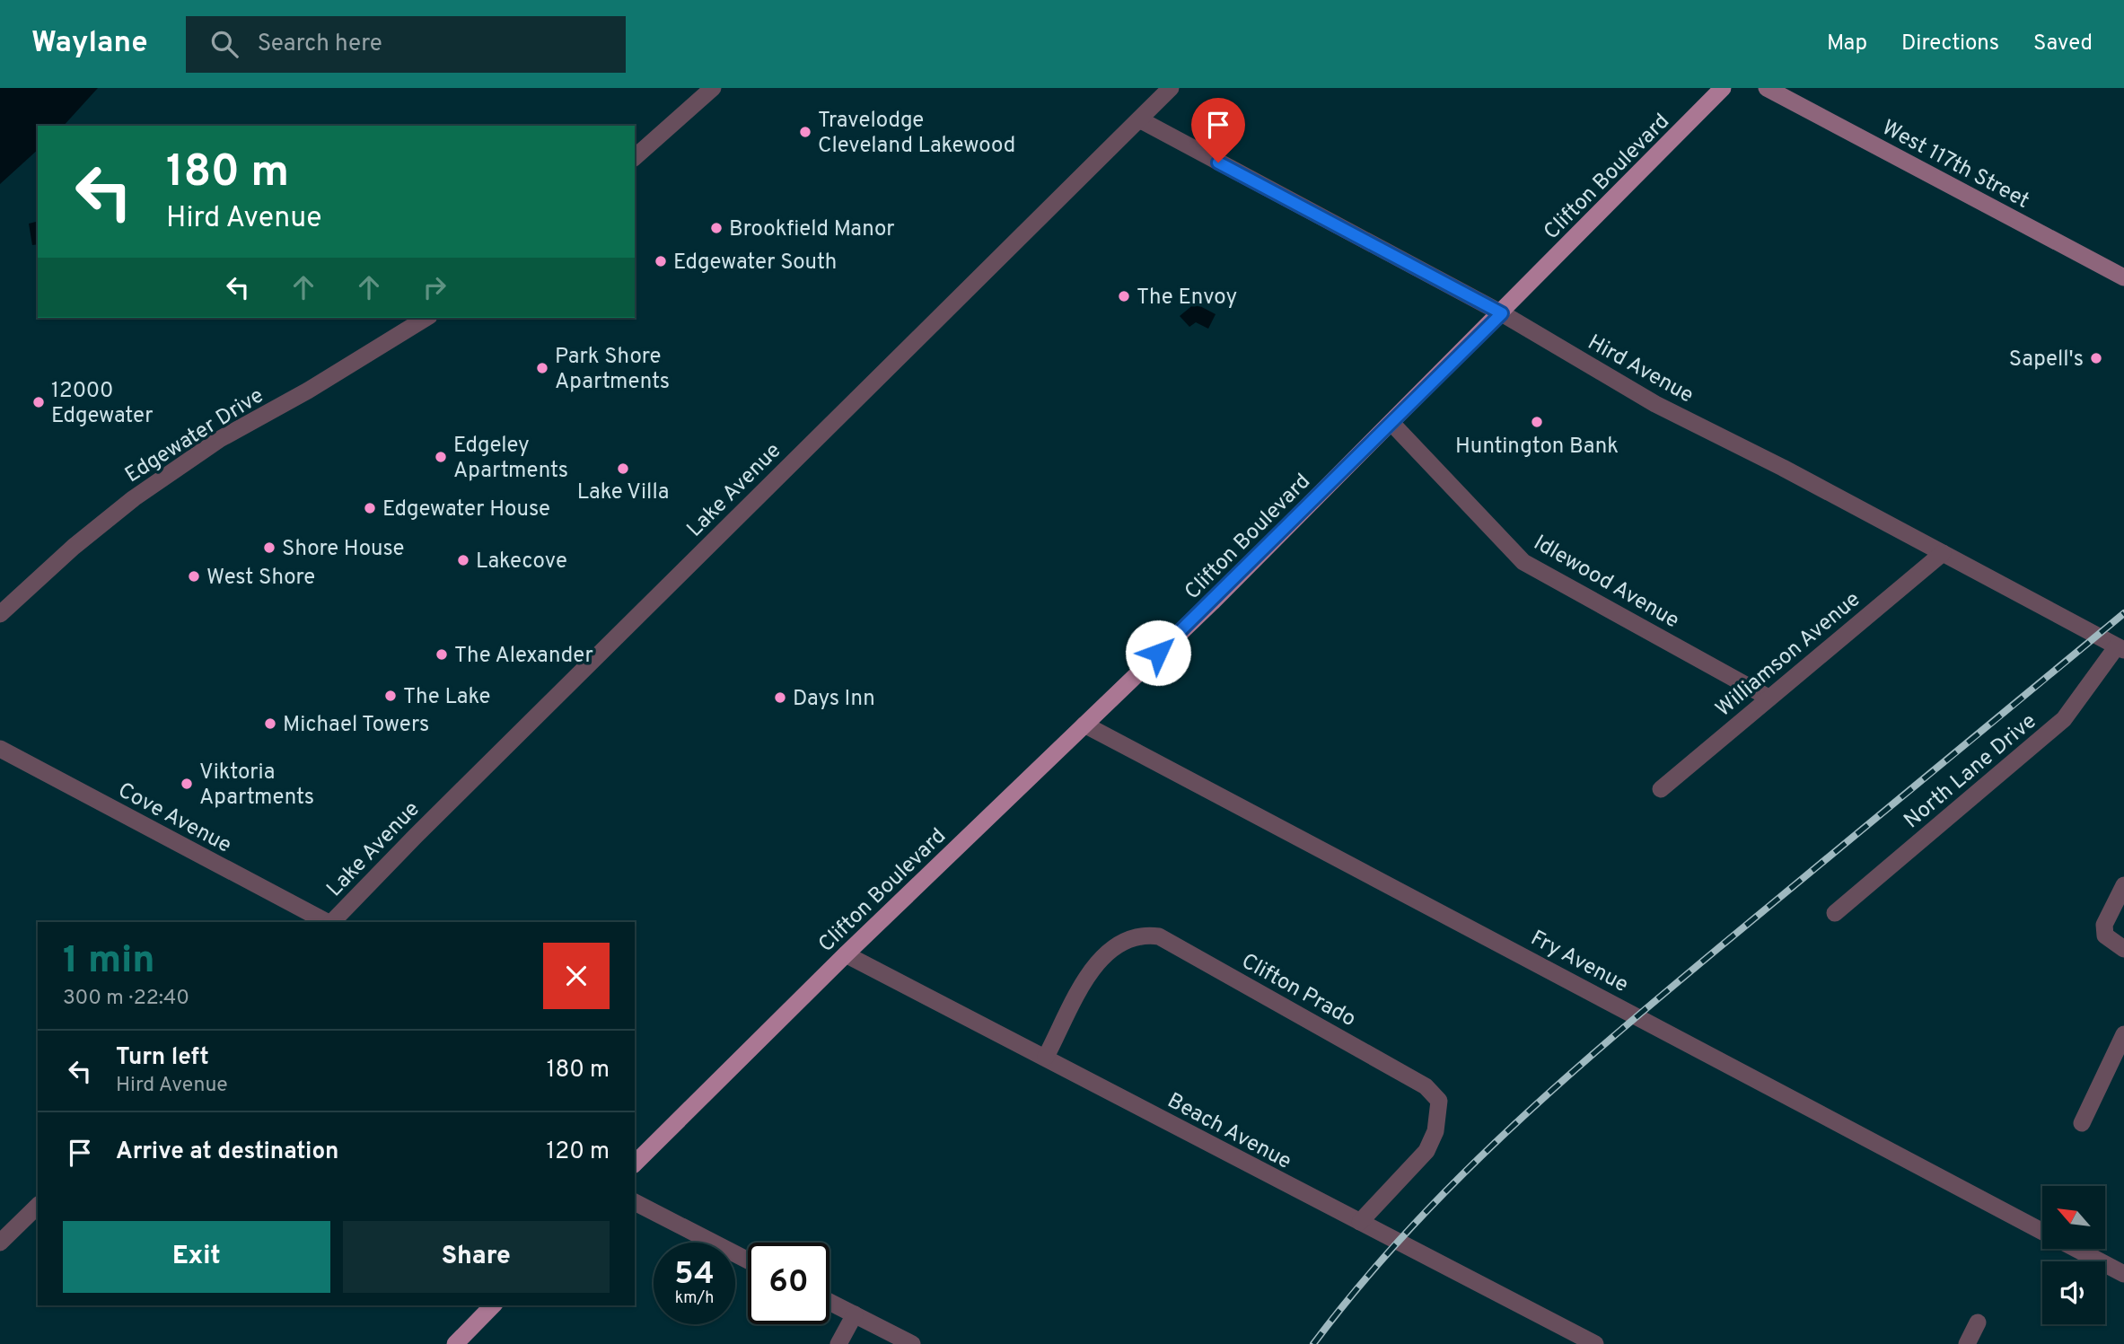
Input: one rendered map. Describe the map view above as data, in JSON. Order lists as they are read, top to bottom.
{
  "streets": {
    "main road": ["West 117th Street", "Clifton Boulevard"],
    "street": [
      "Hird Avenue",
      "Edgewater Drive",
      "Lake Avenue",
      "Idlewood Avenue",
      "Williamson Avenue",
      "North Lane Drive",
      "Cove Avenue",
      "Fry Avenue",
      "Clifton Prado",
      "Beach Avenue"
    ]
  },
  "crossings": [
    ["Clifton Boulevard", "Hird Avenue"],
    ["Clifton Boulevard", "Idlewood Avenue"],
    ["Clifton Boulevard", "Fry Avenue"],
    ["Clifton Boulevard", "Beach Avenue"],
    ["Hird Avenue", "Lake Avenue"],
    ["Hird Avenue", "Williamson Avenue"],
    ["Hird Avenue", "North Lane Drive"],
    ["Idlewood Avenue", "Williamson Avenue"],
    ["Clifton Prado", "Beach Avenue"]
  ],
  "places": [
    "Travelodge Cleveland Lakewood",
    "Brookfield Manor",
    "Edgewater South",
    "The Envoy",
    "Sapell's",
    "Park Shore Apartments",
    "12000 Edgewater",
    "Huntington Bank",
    "Edgeley Apartments",
    "Lake Villa",
    "Edgewater House",
    "Shore House",
    "Lakecove",
    "West Shore",
    "The Alexander",
    "The Lake",
    "Days Inn",
    "Michael Towers",
    "Viktoria Apartments"
  ],
  "north": "top left",
  "page": {
    "header": "Waylane",
    "search": "Search here",
    "nav": ["Map", "Directions", "Saved"],
    "turn": ["180 m", "Hird Avenue"],
    "heading": ["1 min", "300 m · 22:40"],
    "list": [
      {
        "name": "Turn left",
        "note": "Hird Avenue",
        "value": "180 m"
      },
      {
        "name": "Arrive at destination",
        "value": "120 m"
      }
    ],
    "buttons": ["Exit", "Share"],
    "speed": "54 km/h",
    "limit": "60"
  }
}
